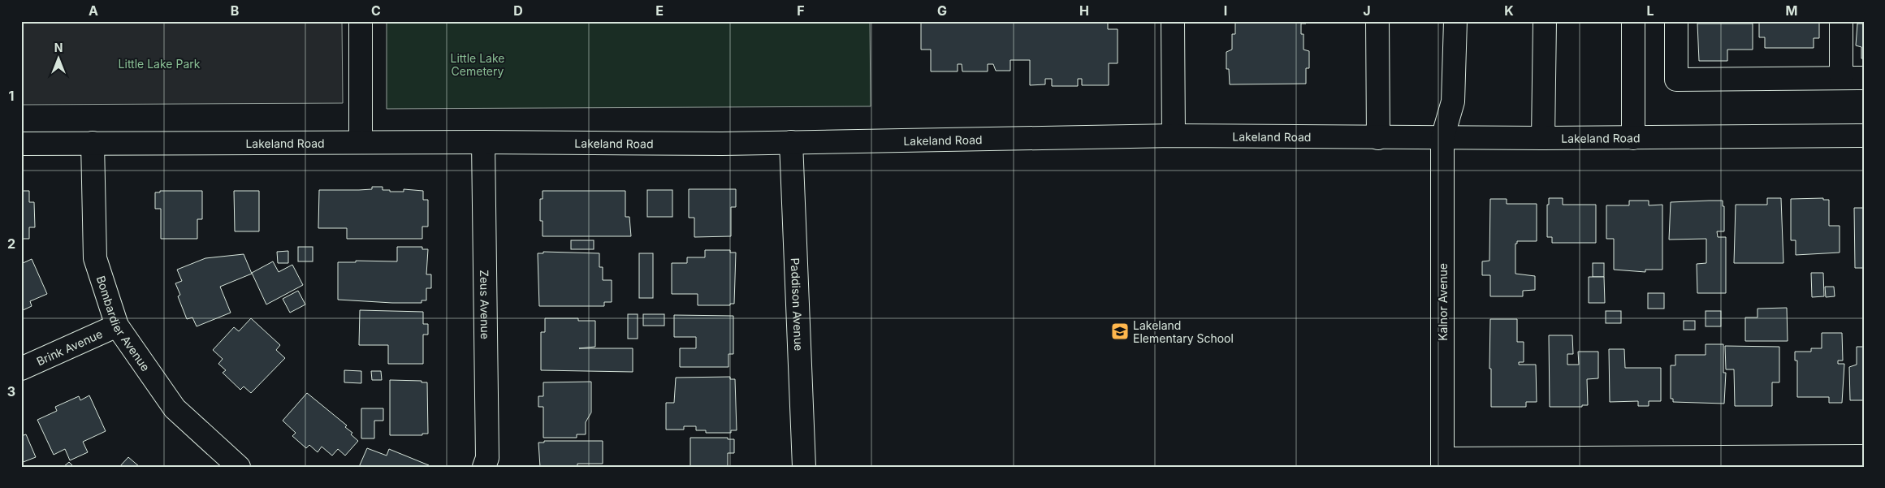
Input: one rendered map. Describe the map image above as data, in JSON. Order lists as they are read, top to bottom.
{
  "streets": {
    "street": [
      "Lakeland Road",
      "Kalnor Avenue",
      "Zeus Avenue",
      "Paddison Avenue",
      "Bombardier Avenue",
      "Brink Avenue"
    ]
  },
  "crossings": [
    ["Lakeland Road", "Kalnor Avenue"],
    ["Lakeland Road", "Zeus Avenue"],
    ["Lakeland Road", "Paddison Avenue"],
    ["Lakeland Road", "Bombardier Avenue"],
    ["Bombardier Avenue", "Brink Avenue"]
  ],
  "parks": ["Little Lake Cemetery", "Little Lake Park"],
  "places": {
    "school or university": ["Lakeland Elementary School"]
  },
  "north": "top",
  "grid": {
    "columns": [
      "A",
      "B",
      "C",
      "D",
      "E",
      "F",
      "G",
      "H",
      "I",
      "J",
      "K",
      "L",
      "M"
    ],
    "rows": ["1", "2", "3"]
  }
}
